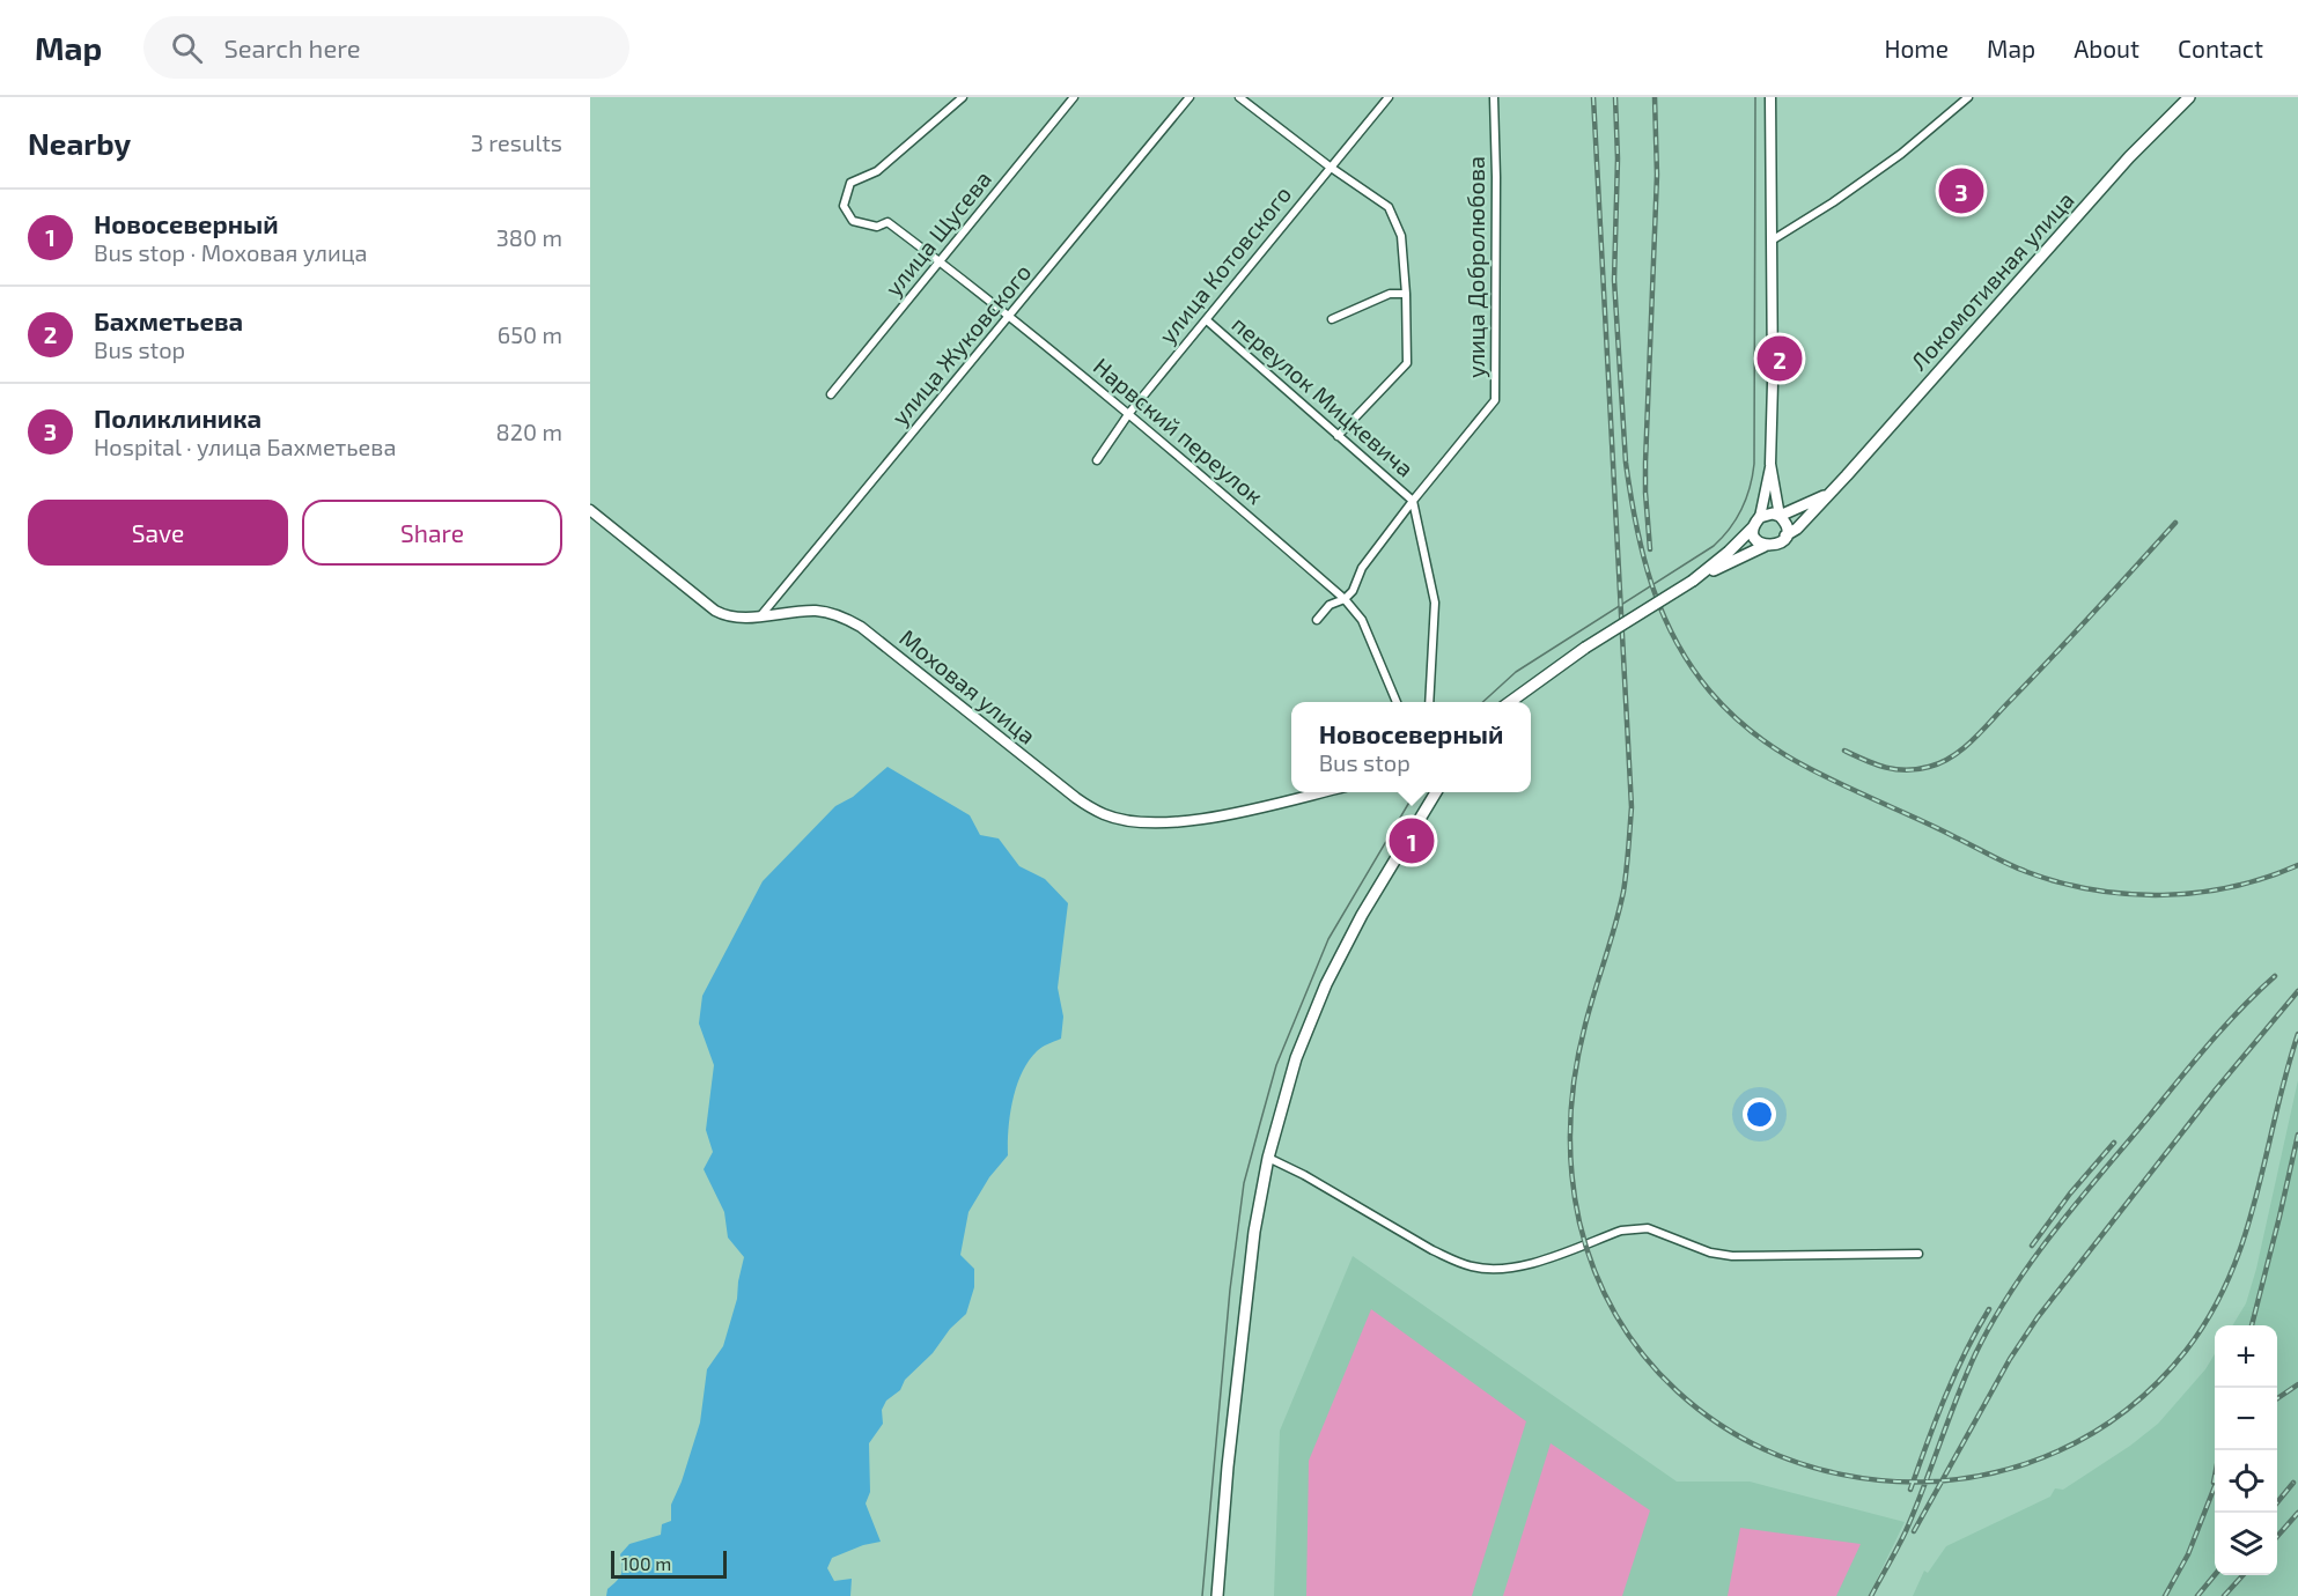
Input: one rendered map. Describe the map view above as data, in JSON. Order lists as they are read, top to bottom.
{
  "streets": {
    "main road": ["Локомотивная улица"],
    "street": [
      "улица Щусева",
      "улица Котовского",
      "улица Добролюбова",
      "улица Жуковского",
      "переулок Мицкевича",
      "Нарвский переулок",
      "Моховая улица"
    ]
  },
  "crossings": [
    ["улица Щусева", "Нарвский переулок"],
    ["улица Котовского", "переулок Мицкевича"],
    ["улица Котовского", "Нарвский переулок"],
    ["улица Добролюбова", "переулок Мицкевича"],
    ["улица Добролюбова", "Нарвский переулок"],
    ["улица Жуковского", "Нарвский переулок"],
    ["улица Жуковского", "Моховая улица"]
  ],
  "scale_bar": "100 m",
  "page": {
    "header": "Map",
    "search": "Search here",
    "nav": [
      "Home",
      "Map",
      "About",
      "Contact"
    ],
    "heading": ["Nearby", "3 results"],
    "pins": ["3", "2", "1"],
    "list": [
      {
        "mark": "1",
        "name": "Новосеверный",
        "note": "Bus stop · Моховая улица",
        "value": "380 m"
      },
      {
        "mark": "2",
        "name": "Бахметьева",
        "note": "Bus stop",
        "value": "650 m"
      },
      {
        "mark": "3",
        "name": "Поликлиника",
        "note": "Hospital · улица Бахметьева",
        "value": "820 m"
      }
    ],
    "buttons": ["Save", "Share"],
    "popup": ["Новосеверный", "Bus stop"],
    "map_buttons": ["+", "−"],
    "scale": "100 m"
  }
}
